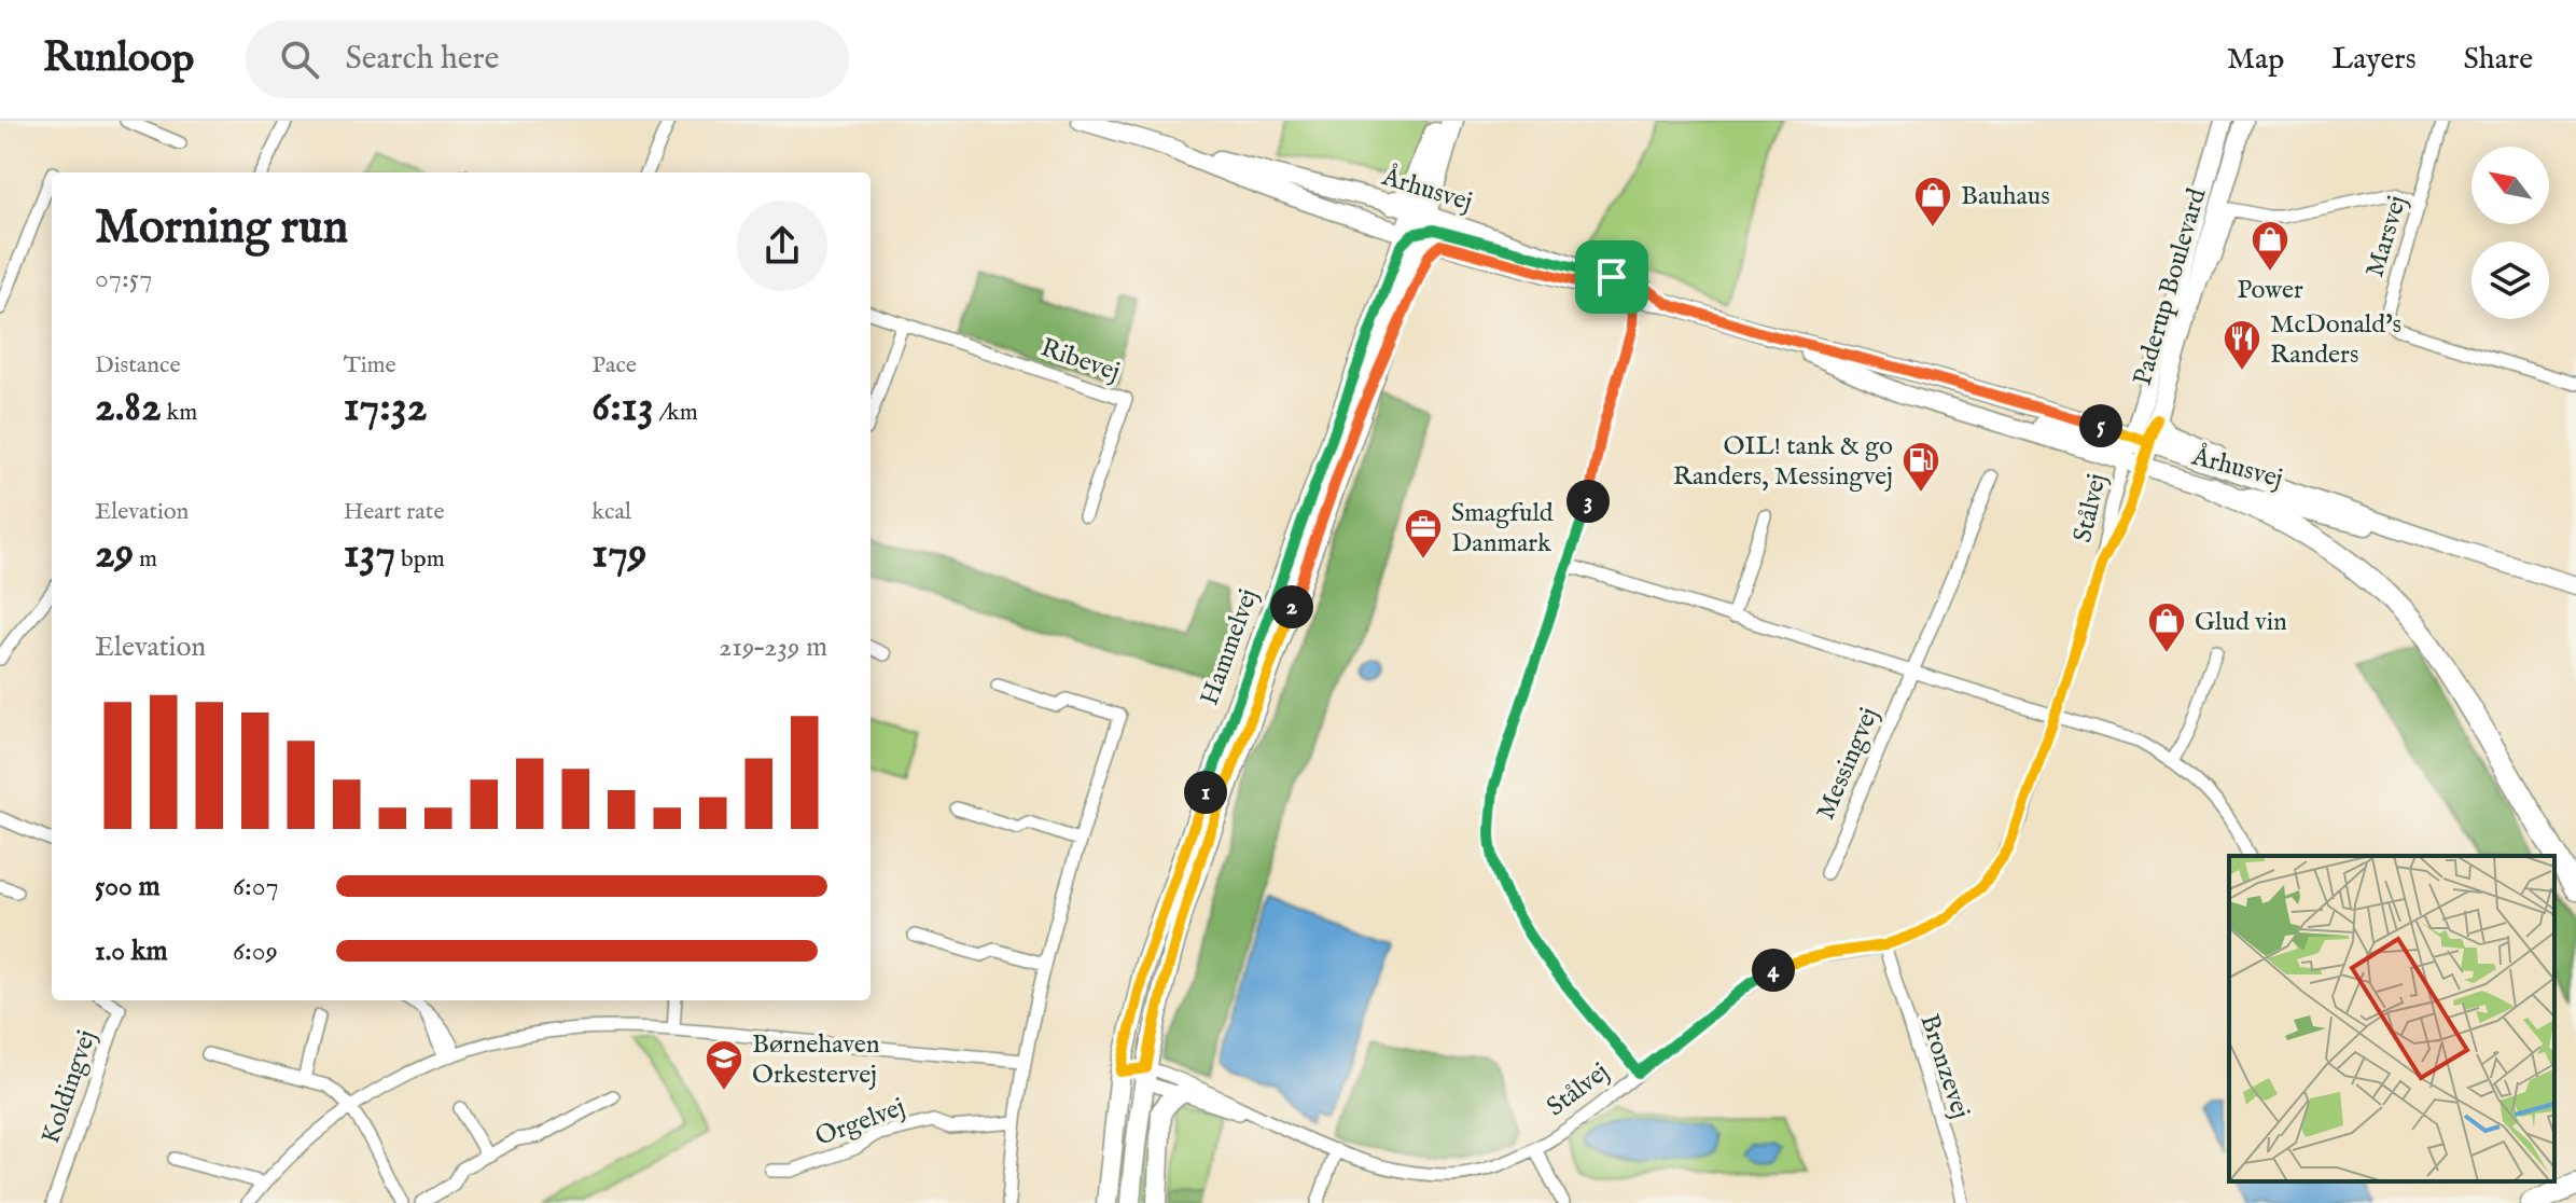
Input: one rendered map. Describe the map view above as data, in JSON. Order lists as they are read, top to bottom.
{
  "streets": {
    "highway": ["Hammelvej"],
    "main road": ["Århusvej", "Paderup Boulevard"],
    "street": [
      "Marsvej",
      "Ribevej",
      "Stålvej",
      "Messingvej",
      "Bronzevej",
      "Koldingvej",
      "Orgelvej"
    ]
  },
  "crossings": [
    ["Århusvej", "Paderup Boulevard"],
    ["Århusvej", "Stålvej"],
    ["Århusvej", "Hammelvej"],
    ["Paderup Boulevard", "Stålvej"],
    ["Stålvej", "Hammelvej"],
    ["Stålvej", "Bronzevej"]
  ],
  "places": {
    "shop": ["Bauhaus", "Power", "Glud vin"],
    "restaurant": ["McDonald's Randers"],
    "fuel station": ["OIL! tank & go Randers, Messingvej"],
    "office": ["Smagfuld Danmark"],
    "school or university": ["Børnehaven Orkestervej"]
  },
  "north": "top left",
  "page": {
    "header": "Runloop",
    "search": "Search here",
    "nav": ["Map", "Layers", "Share"],
    "heading": ["Morning run", "07:57"],
    "stats": [
      ["Distance", "2.82 km"],
      ["Time", "17:32"],
      ["Pace", "6:13 /km"],
      ["Elevation", "29 m"],
      ["Heart rate", "137 bpm"],
      ["kcal", "179"]
    ],
    "pins": [
      "5",
      "3",
      "2",
      "1",
      "4"
    ],
    "chart": ["Elevation", "219–239 m"],
    "list": [
      {
        "name": "500 m",
        "note": "6:07"
      },
      {
        "name": "1.0 km",
        "note": "6:09"
      }
    ]
  }
}
